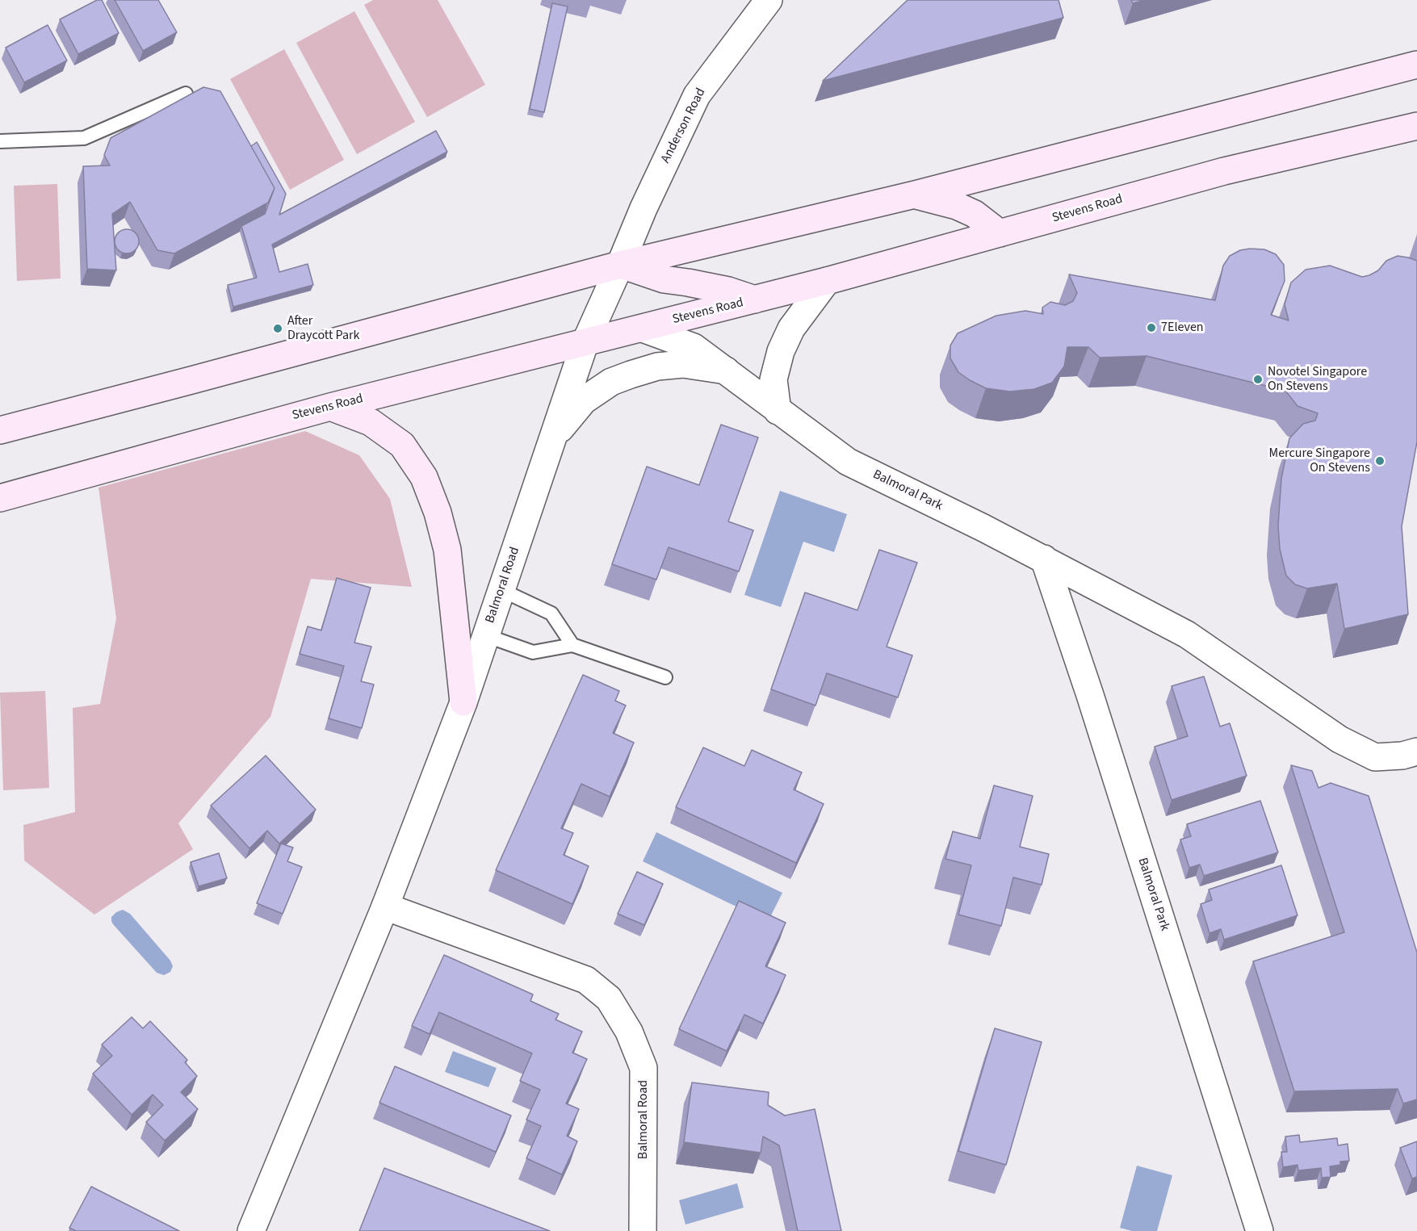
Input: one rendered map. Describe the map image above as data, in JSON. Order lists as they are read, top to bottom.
{
  "streets": {
    "main road": ["Stevens Road"],
    "street": ["Anderson Road", "Balmoral Park", "Balmoral Road"]
  },
  "crossings": [
    ["Anderson Road", "Balmoral Road"],
    ["Stevens Road", "Balmoral Park"],
    ["Stevens Road", "Balmoral Road"]
  ],
  "places": [
    "7Eleven",
    "After Draycott Park",
    "Novotel Singapore On Stevens",
    "Mercure Singapore On Stevens"
  ]
}
